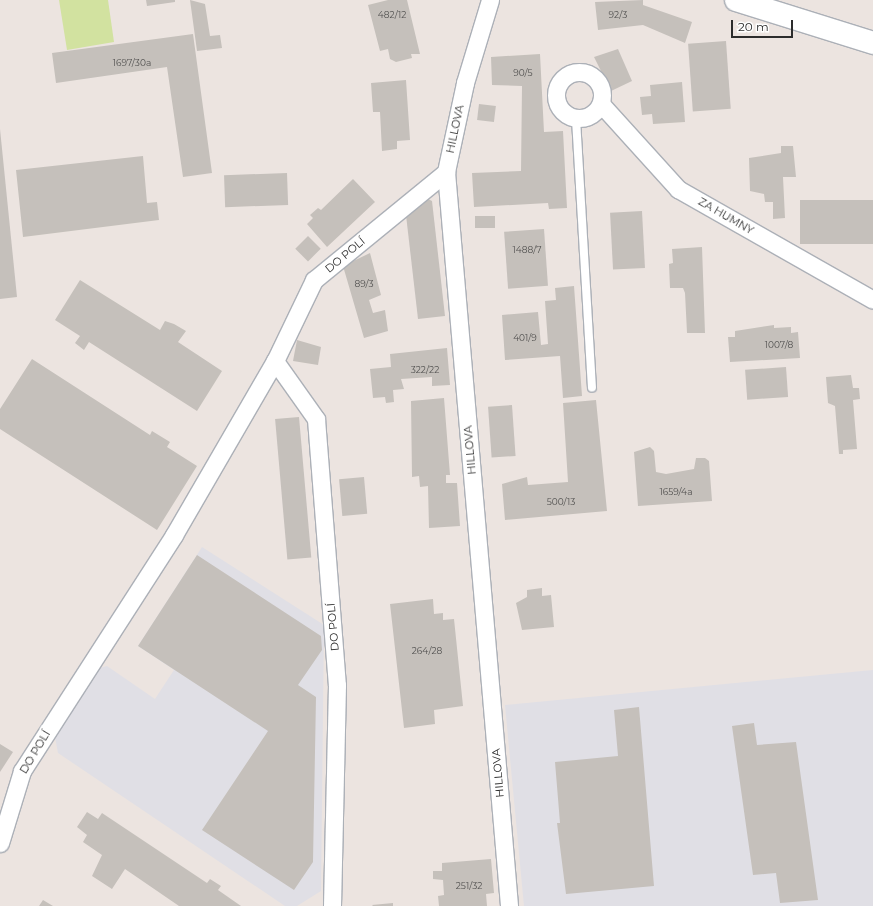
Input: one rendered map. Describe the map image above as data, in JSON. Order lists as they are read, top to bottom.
{
  "streets": {
    "street": ["HILLOVA", "ZA HUMNY", "DO POLÍ"]
  },
  "crossings": [
    ["HILLOVA", "DO POLÍ"]
  ],
  "house_numbers": [
    "482/12",
    "92/3",
    "1697/30a",
    "90/5",
    "1488/7",
    "89/3",
    "401/9",
    "1007/8",
    "322/22",
    "1659/4a",
    "500/13",
    "264/28",
    "251/32"
  ],
  "scale_bar": "20 m"
}
